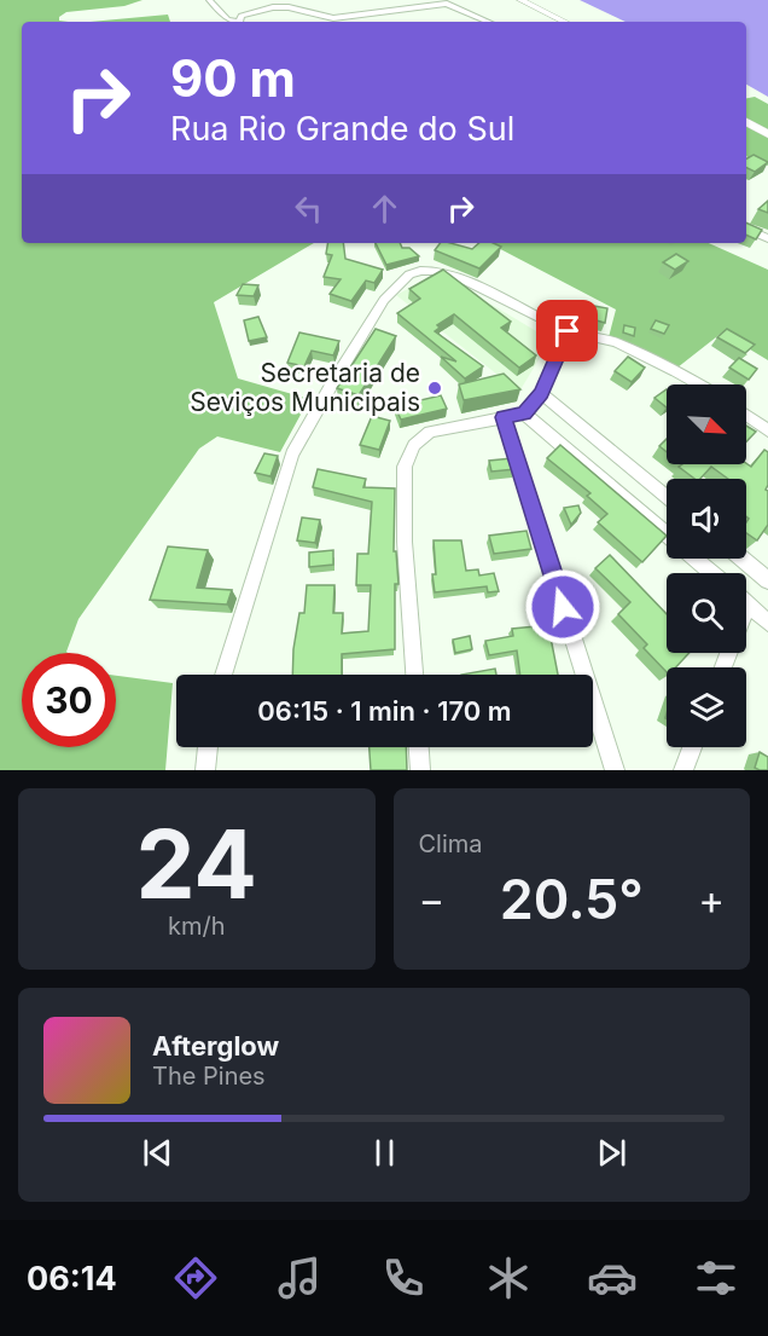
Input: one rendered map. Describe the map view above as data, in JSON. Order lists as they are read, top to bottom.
{
  "places": ["Secretaria de Seviços Municipais"],
  "north": "bottom right",
  "page": {
    "turn": ["90 m", "Rua Rio Grande do Sul"],
    "limit": "30",
    "trip": "06:15 · 1 min · 170 m",
    "tile": [
      ["24", "km/h"],
      "Clima"
    ],
    "heat": ["−", "20.5°", "+"],
    "song": ["Afterglow", "The Pines"],
    "tabs": "06:14"
  }
}
